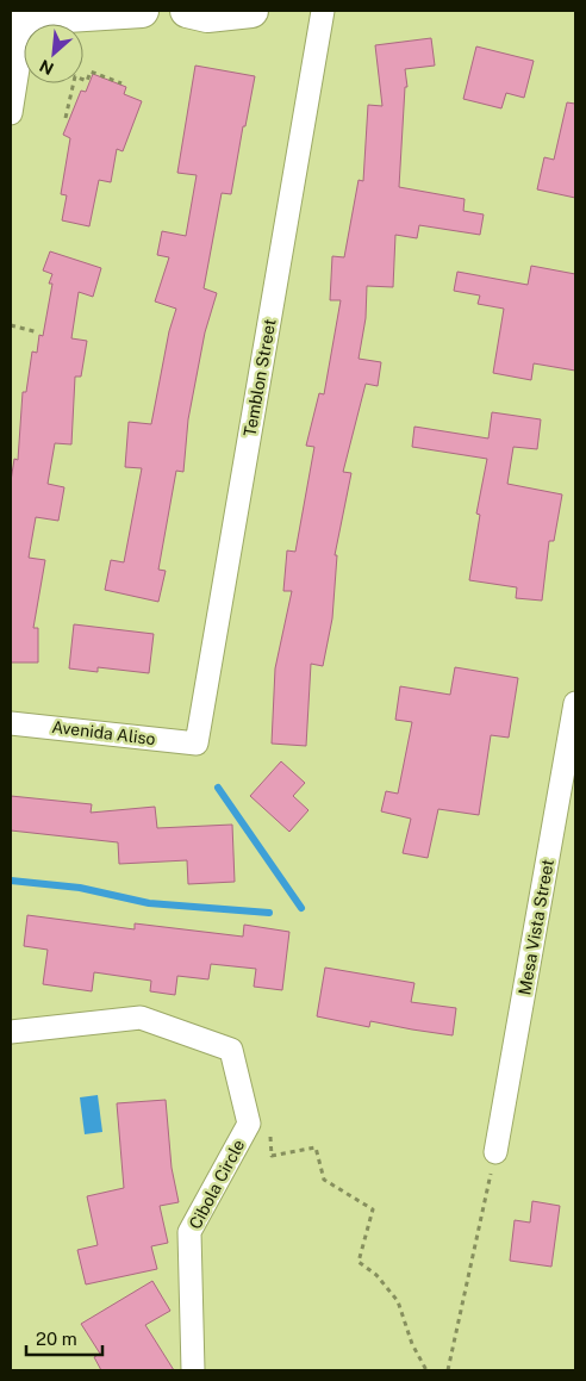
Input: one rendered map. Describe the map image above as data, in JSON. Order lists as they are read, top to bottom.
{
  "streets": {
    "street": [
      "Temblon Street",
      "Avenida Aliso",
      "Mesa Vista Street",
      "Cibola Circle"
    ]
  },
  "crossings": [
    ["Temblon Street", "Avenida Aliso"]
  ],
  "scale_bar": "20 m",
  "north": "bottom left"
}
